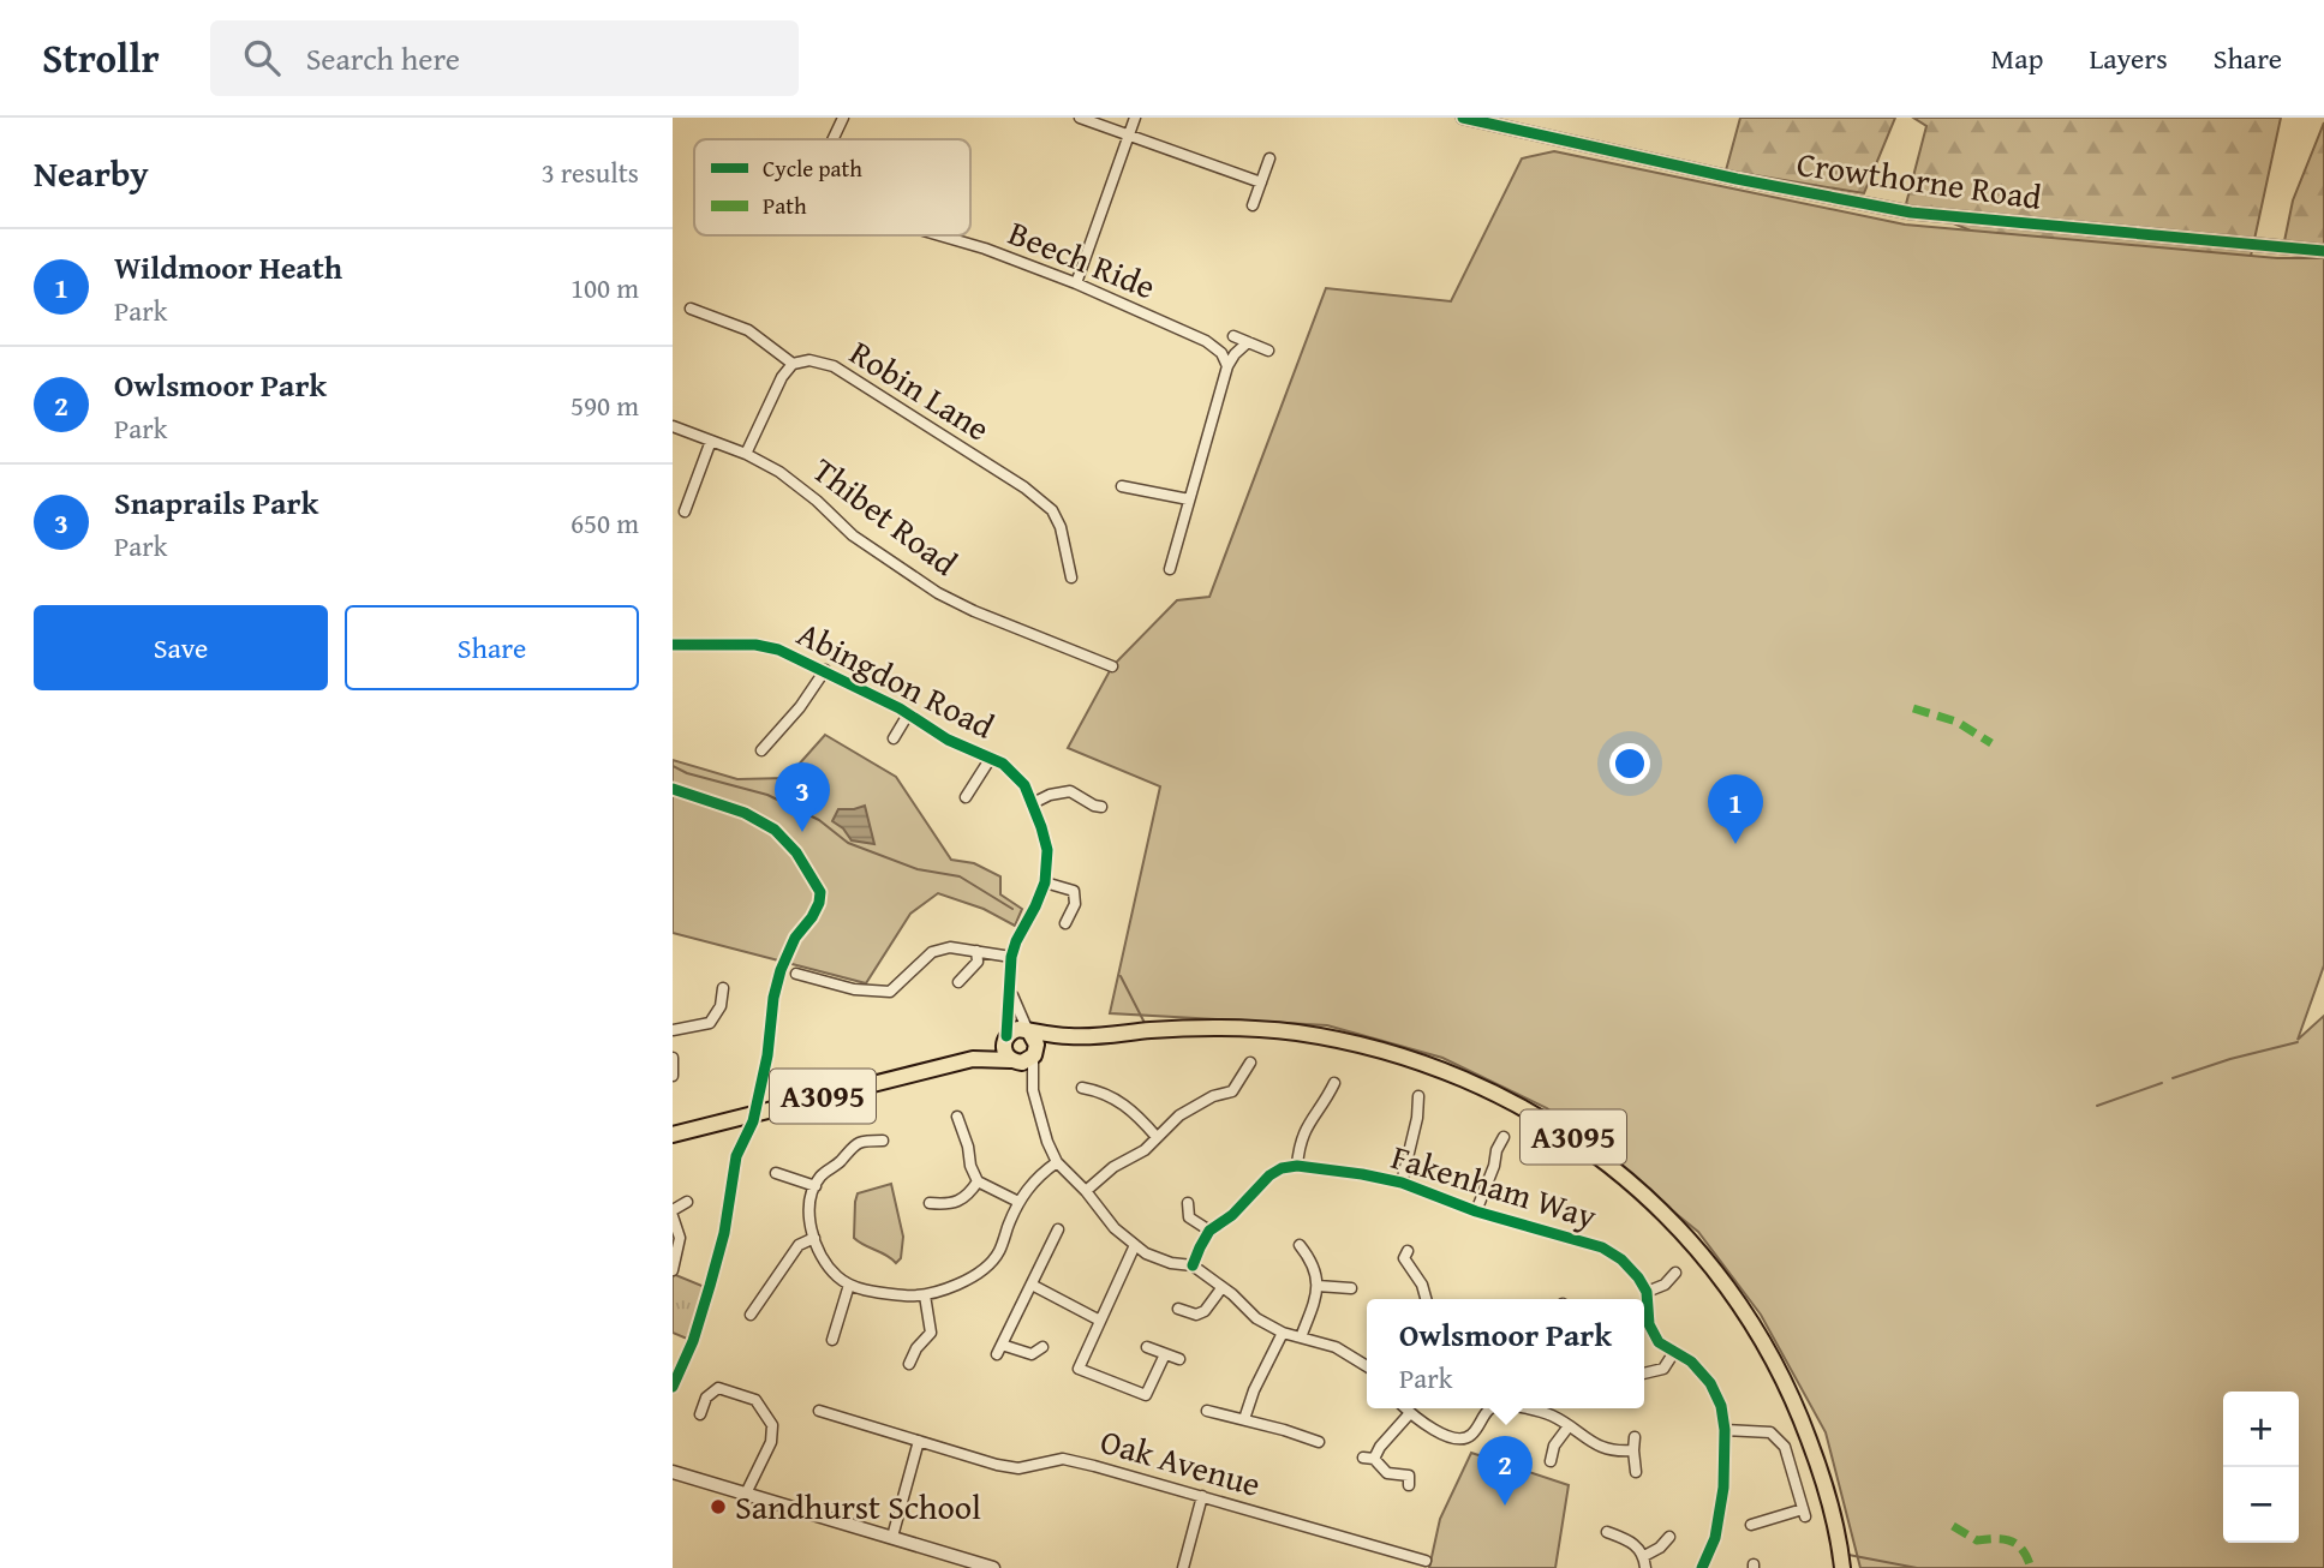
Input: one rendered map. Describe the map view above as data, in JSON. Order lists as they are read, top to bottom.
{
  "streets": {
    "main road": ["A3095"],
    "street": [
      "Crowthorne Road",
      "Beech Ride",
      "Robin Lane",
      "Thibet Road",
      "Abingdon Road",
      "Fakenham Way",
      "Oak Avenue"
    ]
  },
  "crossings": [
    ["Abingdon Road", "A3095"]
  ],
  "places": ["Sandhurst School"],
  "legend": ["Cycle path", "Path"],
  "page": {
    "header": "Strollr",
    "search": "Search here",
    "nav": ["Map", "Layers", "Share"],
    "heading": ["Nearby", "3 results"],
    "list": [
      {
        "mark": "1",
        "name": "Wildmoor Heath",
        "note": "Park",
        "value": "100 m"
      },
      {
        "mark": "2",
        "name": "Owlsmoor Park",
        "note": "Park",
        "value": "590 m"
      },
      {
        "mark": "3",
        "name": "Snaprails Park",
        "note": "Park",
        "value": "650 m"
      }
    ],
    "buttons": ["Save", "Share"],
    "pins": ["3", "1", "2"],
    "popup": ["Owlsmoor Park", "Park"],
    "map_buttons": ["+", "−"]
  }
}
